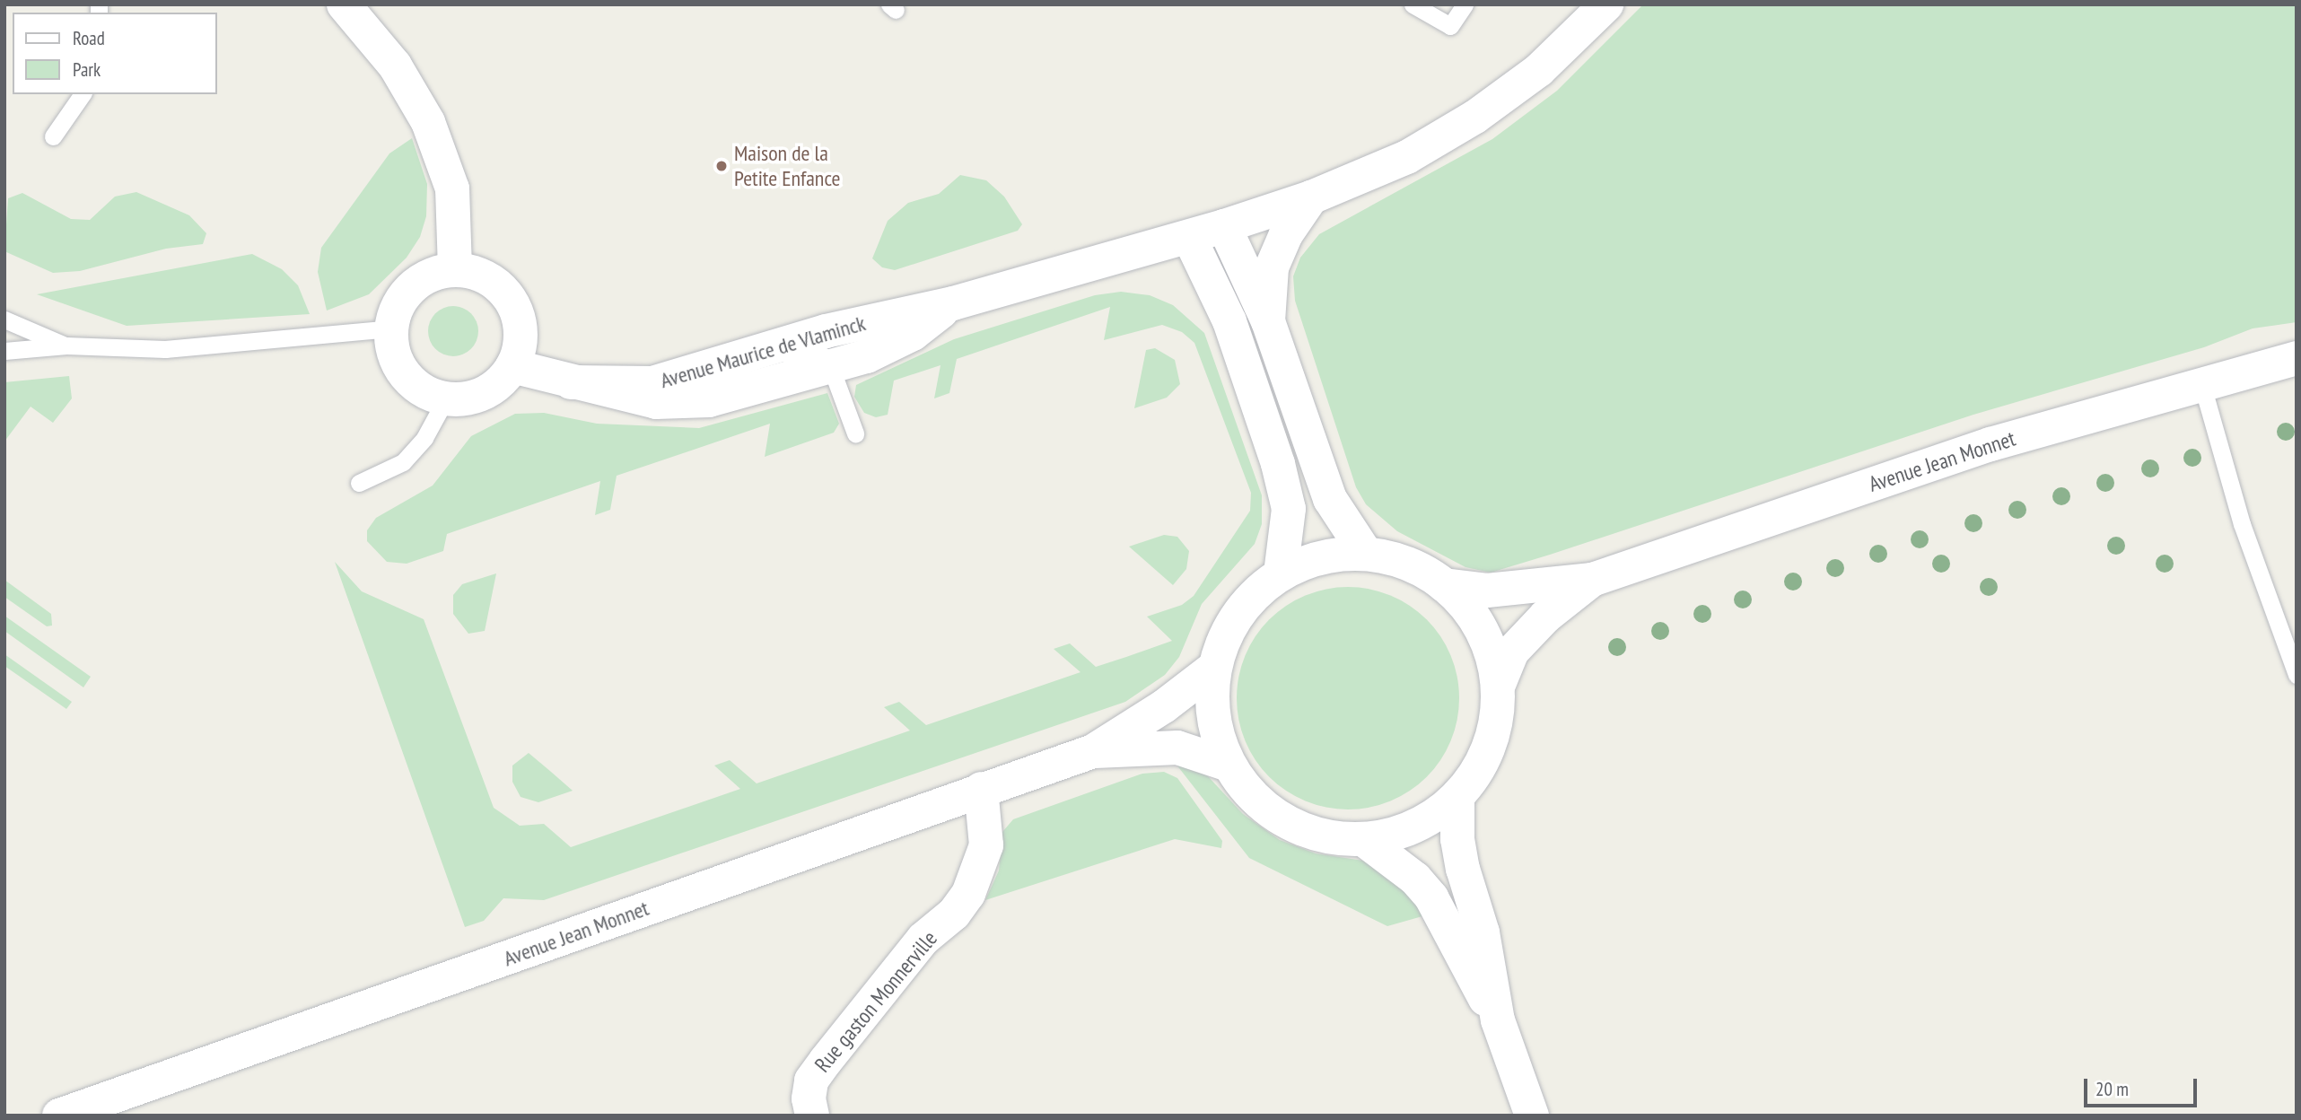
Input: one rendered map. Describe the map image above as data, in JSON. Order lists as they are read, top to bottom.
{
  "streets": {
    "main road": ["Avenue Maurice de Vlaminck", "Avenue Jean Monnet", "Rue gaston Monnerville"]
  },
  "crossings": [
    ["Avenue Jean Monnet", "Rue gaston Monnerville"]
  ],
  "places": ["Maison de la Petite Enfance"],
  "legend": ["Road", "Park"],
  "scale_bar": "20 m"
}
